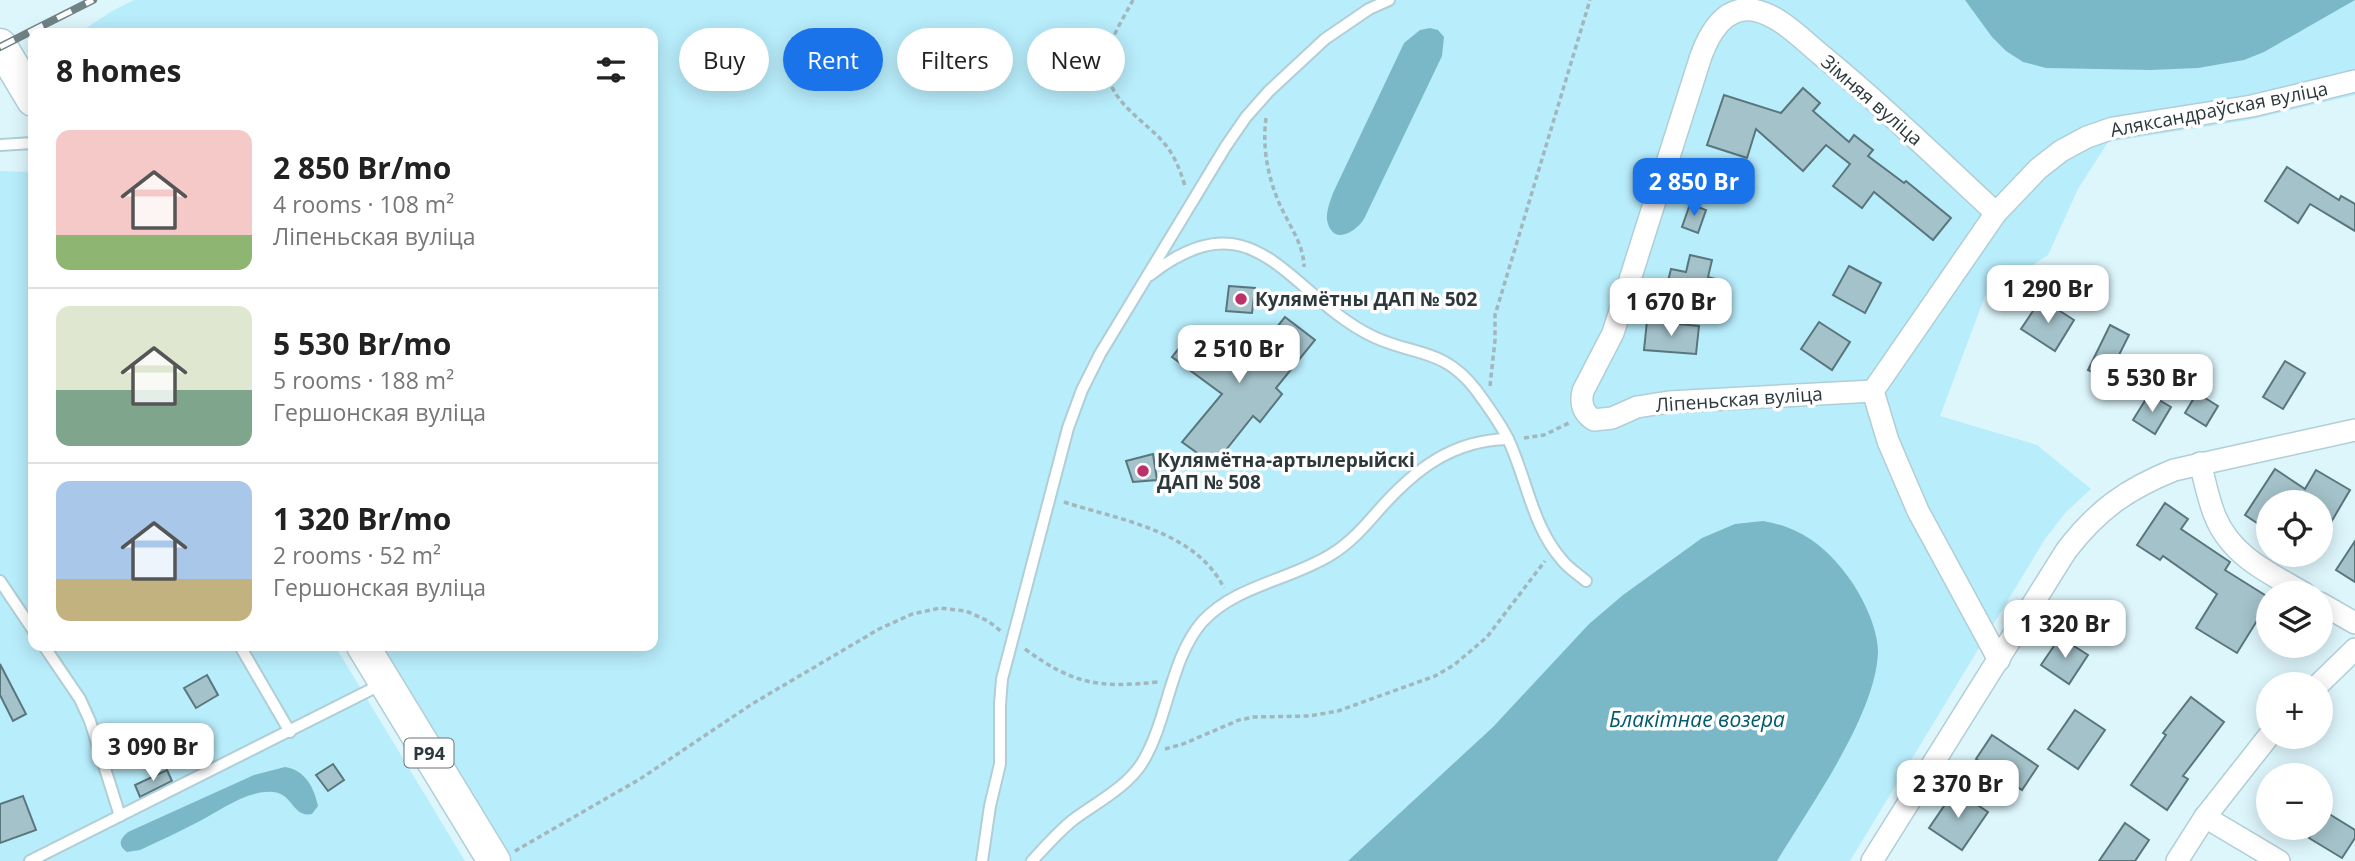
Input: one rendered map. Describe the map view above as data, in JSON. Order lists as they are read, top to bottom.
{
  "streets": {
    "main road": ["Р94"],
    "street": ["Зімняя вуліца", "Аляксандраўская вуліца", "Ліпеньская вуліца"]
  },
  "crossings": [
    ["Зімняя вуліца", "Аляксандраўская вуліца"],
    ["Зімняя вуліца", "Ліпеньская вуліца"],
    ["Аляксандраўская вуліца", "Ліпеньская вуліца"]
  ],
  "water": ["Блакітнае возера"],
  "places": ["Кулямётны ДАП № 502", "Кулямётна-артылерыйскі ДАП № 508"],
  "page": {
    "chip": [
      "Buy",
      "Rent",
      "Filters",
      "New"
    ],
    "heading": "8 homes",
    "list": [
      {
        "name": "2 850 Br/mo",
        "note": "4 rooms · 108 m² · Ліпеньская вуліца"
      },
      {
        "name": "5 530 Br/mo",
        "note": "5 rooms · 188 m² · Гершонская вуліца"
      },
      {
        "name": "1 320 Br/mo",
        "note": "2 rooms · 52 m² · Гершонская вуліца"
      }
    ],
    "price": [
      "2 850 Br",
      "1 290 Br",
      "1 670 Br",
      "2 510 Br",
      "5 530 Br",
      "1 320 Br",
      "3 090 Br",
      "2 370 Br"
    ],
    "map_buttons": ["+", "−"]
  }
}
